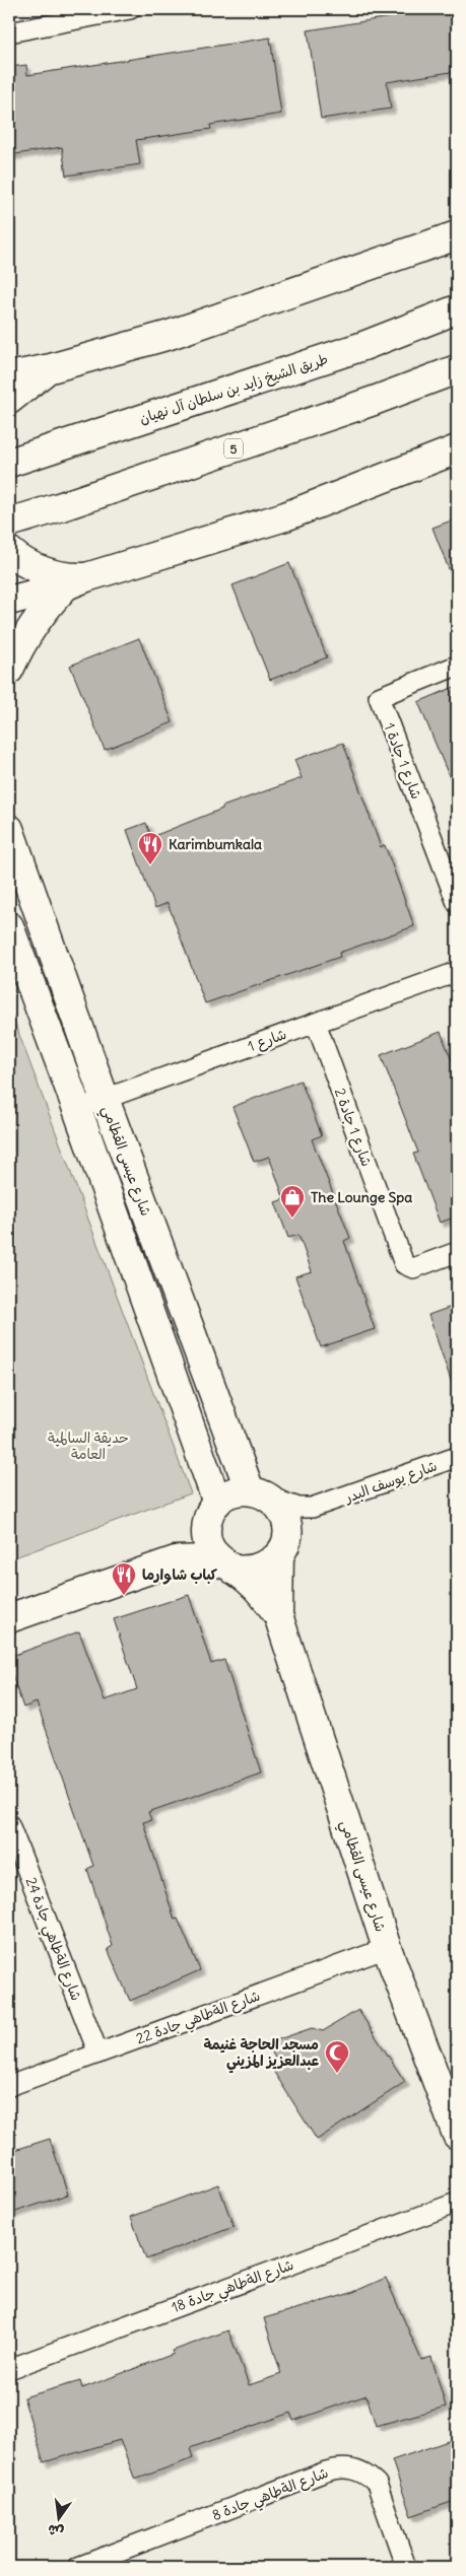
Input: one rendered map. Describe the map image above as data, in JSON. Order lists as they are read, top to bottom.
{
  "streets": {
    "main road": ["طريق الشيخ زايد بن سلطان آل نهيان", "5", "شارع عيسى القطامي"],
    "street": [
      "شارع 1 جادة 1",
      "شارع 1",
      "شارع 1 جادة 2",
      "شارع يوسف البدر",
      "شارع الةطاهي جادة 24",
      "شارع الةطاهي جادة 22",
      "شارع الةطاهي جادة 18",
      "شارع الةطاهي جادة 8"
    ]
  },
  "crossings": [
    ["شارع 1", "شارع 1 جادة 2"],
    ["شارع 1", "شارع عيسى القطامي"],
    ["شارع عيسى القطامي", "شارع يوسف البدر"],
    ["شارع عيسى القطامي", "شارع الةطاهي جادة 22"],
    ["شارع الةطاهي جادة 24", "شارع الةطاهي جادة 22"]
  ],
  "parks": ["حديقة السالمية العامة"],
  "places": {
    "restaurant": ["Karimbumkala", "كباب شاوارما"],
    "shop": ["The Lounge Spa"],
    "mosque": ["مسجد الحاجة غنيمة عبدالعزيز المزيني"]
  },
  "north": "bottom"
}
